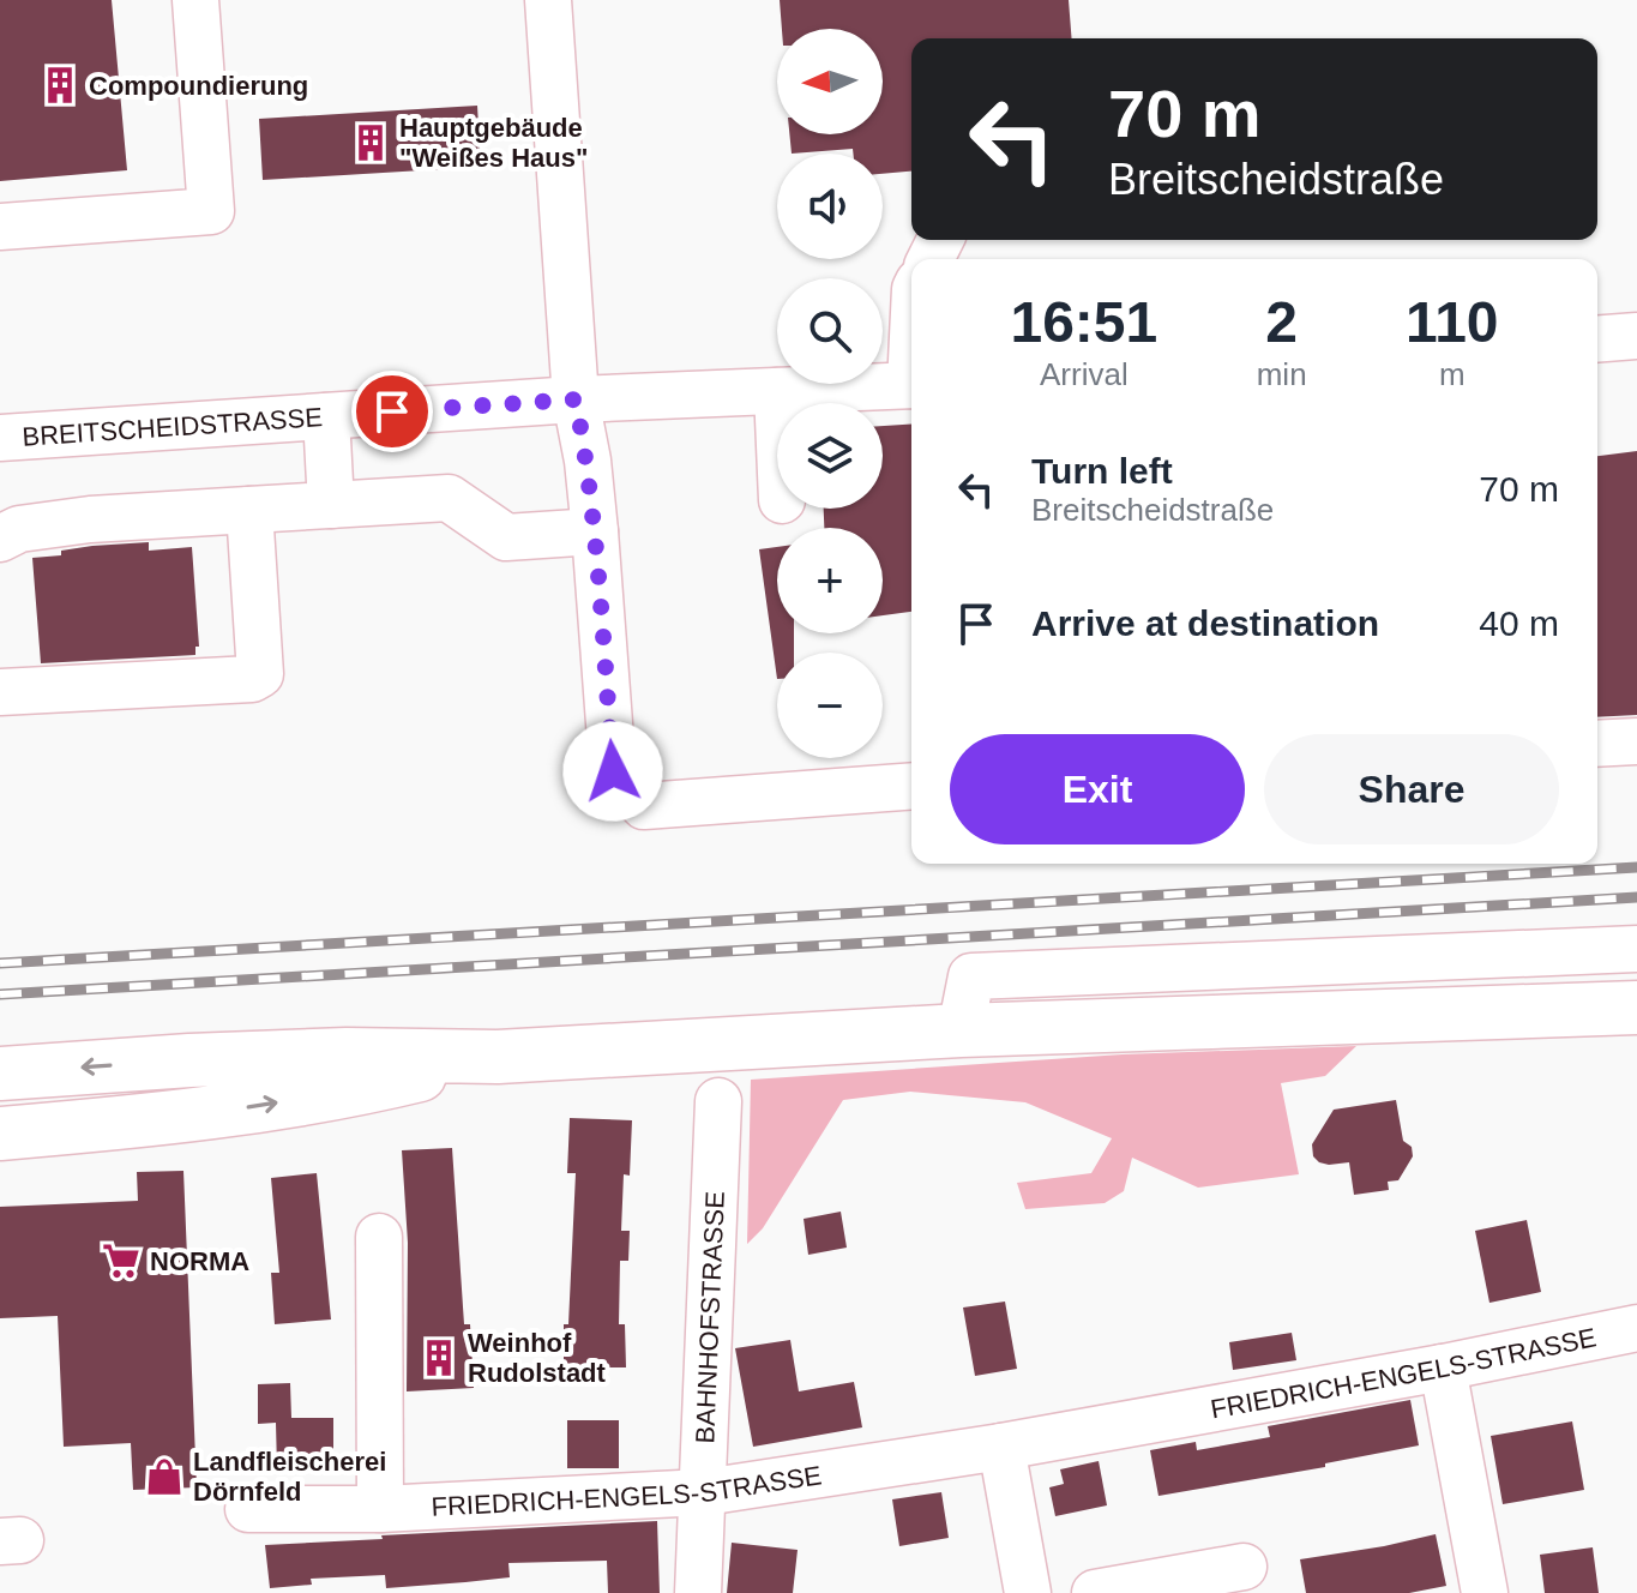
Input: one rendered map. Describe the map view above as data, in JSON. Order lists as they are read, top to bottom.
{
  "streets": {
    "street": ["BREITSCHEIDSTRASSE", "BAHNHOFSTRASSE", "FRIEDRICH-ENGELS-STRASSE"]
  },
  "crossings": [
    ["BAHNHOFSTRASSE", "FRIEDRICH-ENGELS-STRASSE"]
  ],
  "places": {
    "building": ["Compoundierung", "Hauptgebäude \"Weißes Haus\"", "Weinhof Rudolstadt"],
    "supermarket": ["NORMA"],
    "shop": ["Landfleischerei Dörnfeld"]
  },
  "north": "left",
  "page": {
    "map_buttons": ["+", "−"],
    "turn": ["70 m", "Breitscheidstraße"],
    "eta": [
      "16:51",
      "Arrival",
      "2",
      "min",
      "110",
      "m"
    ],
    "list": [
      {
        "name": "Turn left",
        "note": "Breitscheidstraße",
        "value": "70 m"
      },
      {
        "name": "Arrive at destination",
        "value": "40 m"
      }
    ],
    "buttons": ["Exit", "Share"]
  }
}
